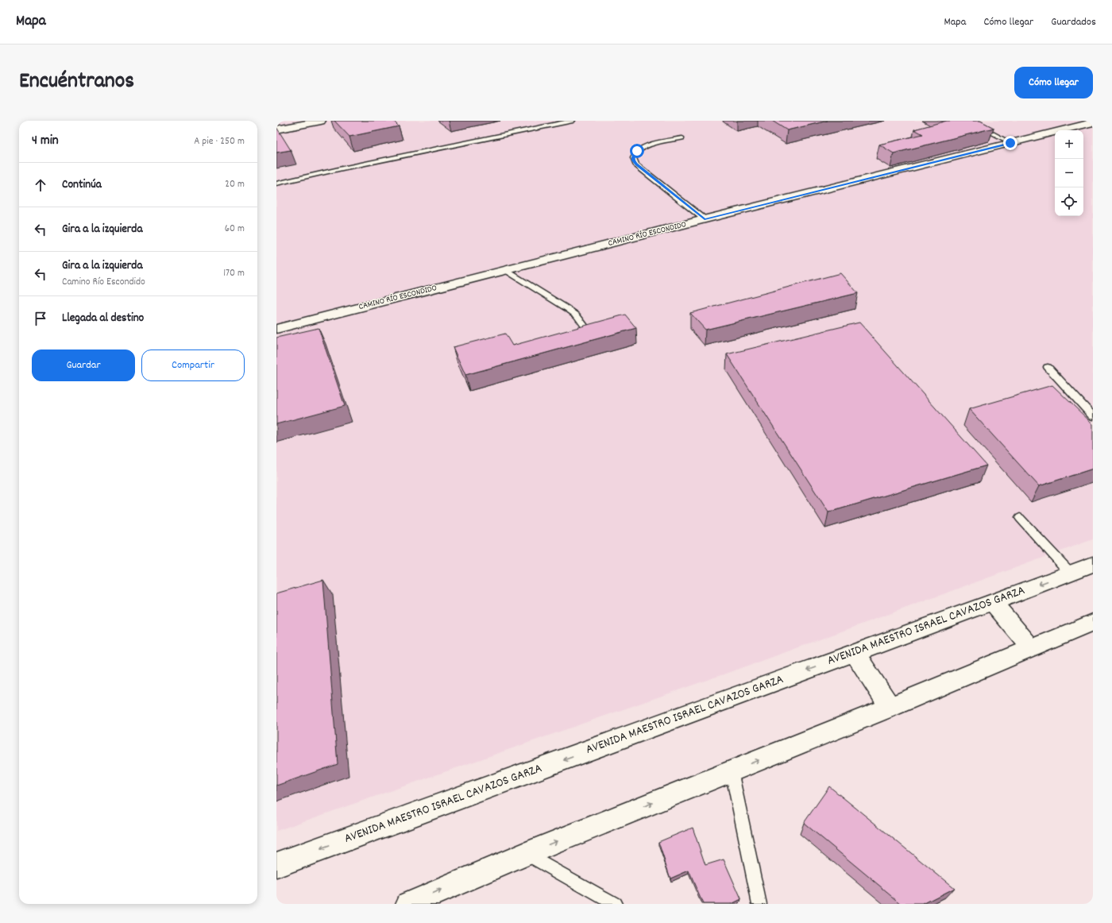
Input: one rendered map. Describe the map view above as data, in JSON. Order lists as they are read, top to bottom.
{
  "streets": {
    "street": ["CAMINO RÍO ESCONDIDO", "AVENIDA MAESTRO ISRAEL CAVAZOS GARZA"]
  },
  "page": {
    "header": "Mapa",
    "nav": ["Mapa", "Cómo llegar", "Guardados"],
    "title": "Encuéntranos",
    "buttons": [
      "Cómo llegar",
      ["Guardar", "Compartir"]
    ],
    "heading": ["4 min", "A pie · 250 m"],
    "map_buttons": ["+", "−"],
    "list": [
      ["Continúa", "20 m"],
      ["Gira a la izquierda", "60 m"],
      ["Gira a la izquierda", "Camino Río Escondido", "170 m"],
      "Llegada al destino"
    ]
  }
}
